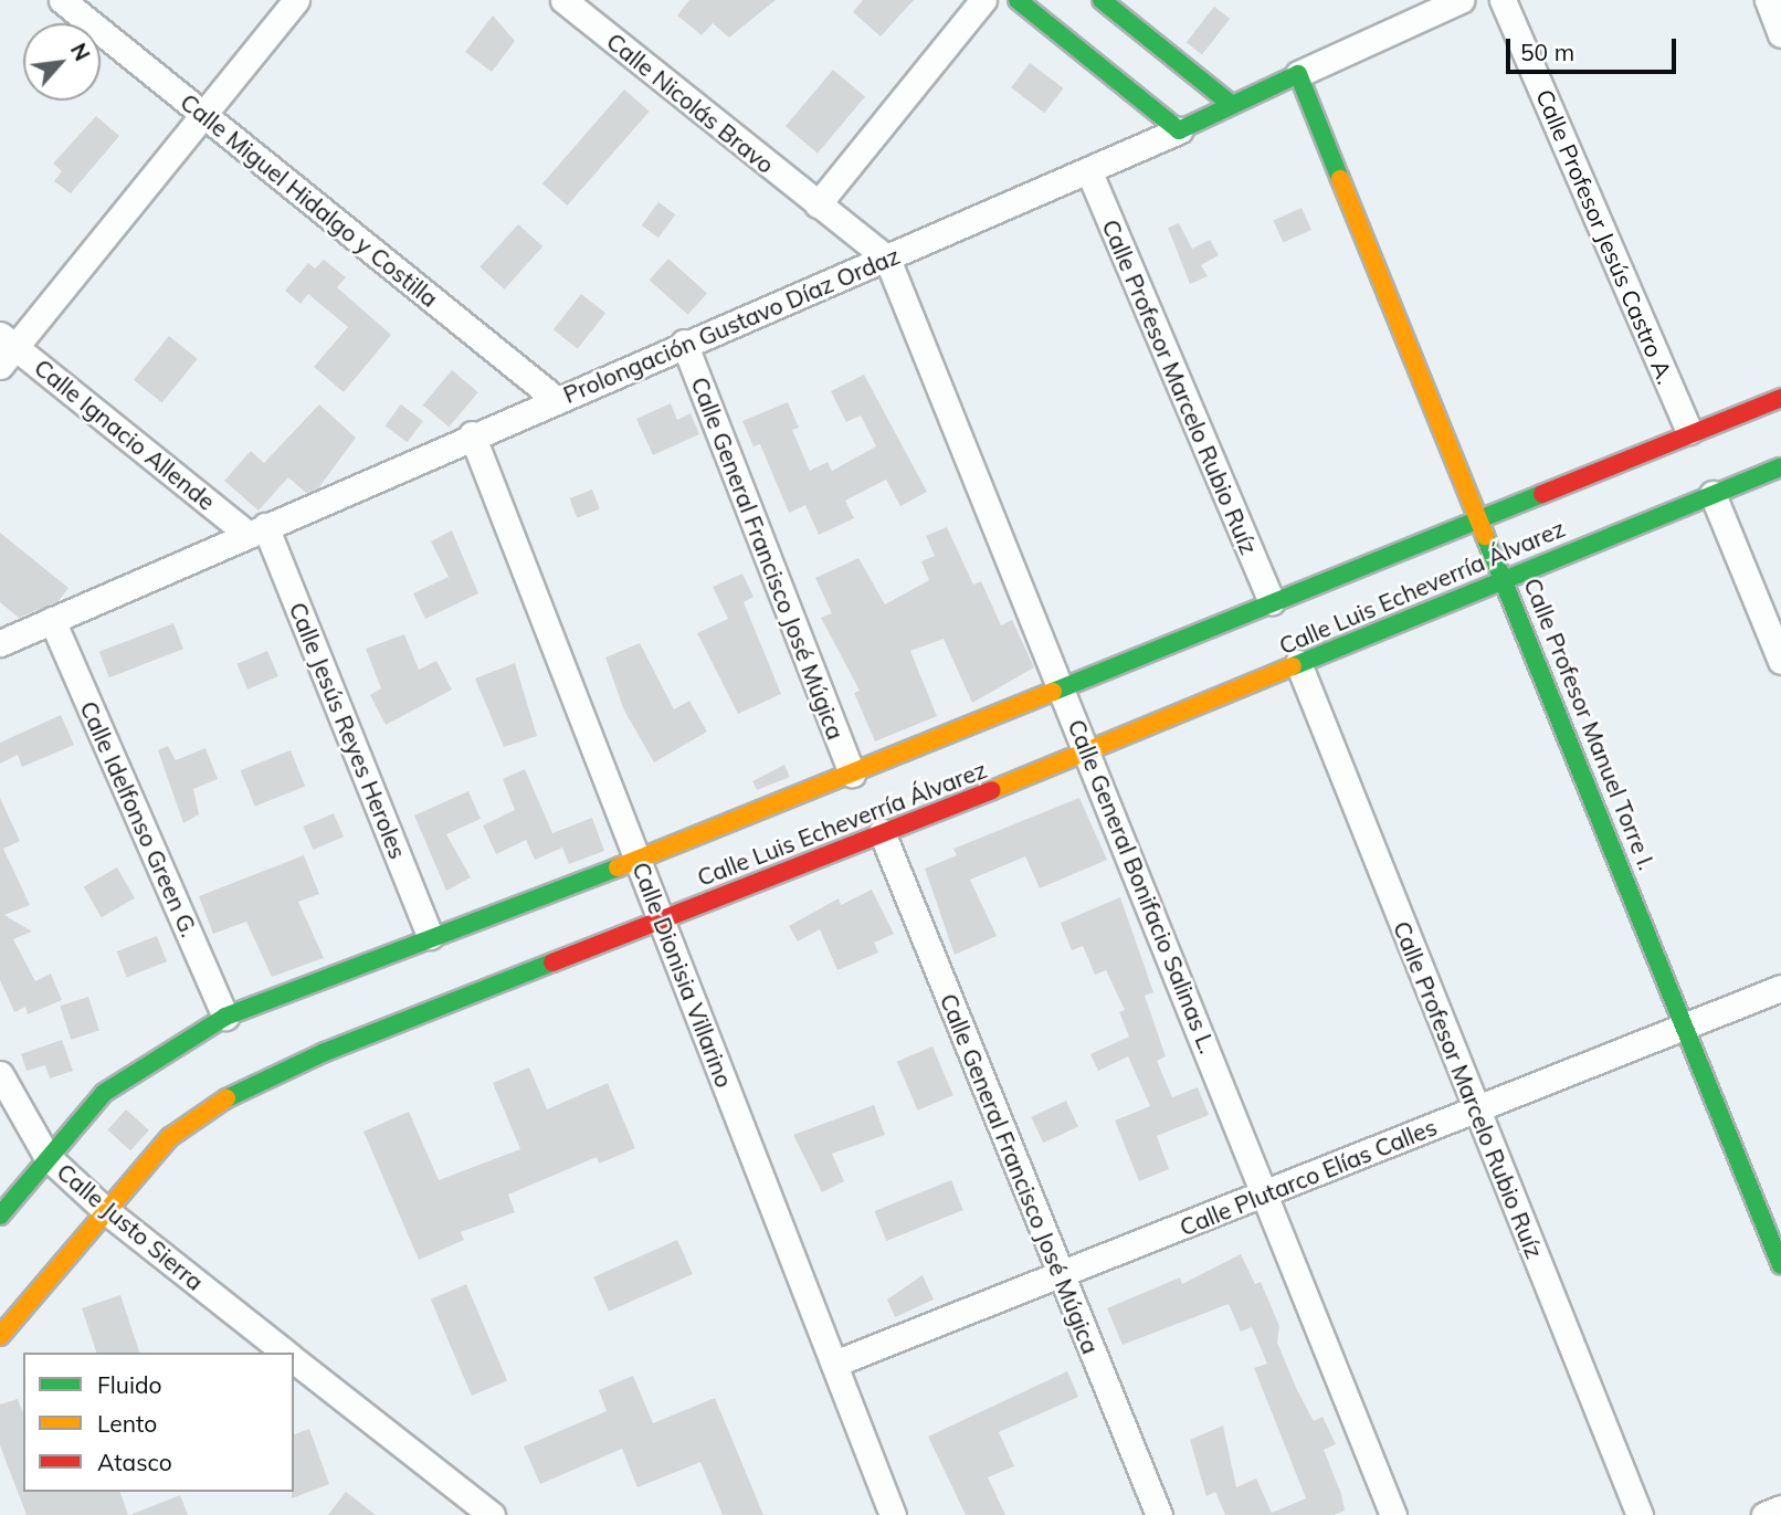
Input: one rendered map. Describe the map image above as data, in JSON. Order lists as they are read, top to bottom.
{
  "streets": {
    "street": [
      "Calle Nicolás Bravo",
      "Calle Miguel Hidalgo y Costilla",
      "Calle Profesor Jesús Castro A.",
      "Prolongación Gustavo Díaz Ordaz",
      "Calle Profesor Marcelo Rubio Ruíz",
      "Calle Ignacio Allende",
      "Calle General Francisco José Múgica",
      "Calle Luis Echeverría Álvarez",
      "Calle Profesor Manuel Torre I.",
      "Calle Jesús Reyes Heroles",
      "Calle Idelfonso Green G.",
      "Calle General Bonifacio Salinas L.",
      "Calle Dionisia Villarino",
      "Calle Plutarco Elías Calles",
      "Calle Justo Sierra"
    ]
  },
  "crossings": [
    ["Calle Nicolás Bravo", "Prolongación Gustavo Díaz Ordaz"],
    ["Calle Nicolás Bravo", "Calle General Bonifacio Salinas L."],
    ["Calle Miguel Hidalgo y Costilla", "Prolongación Gustavo Díaz Ordaz"],
    ["Calle Profesor Jesús Castro A.", "Calle Luis Echeverría Álvarez"],
    ["Prolongación Gustavo Díaz Ordaz", "Calle Profesor Marcelo Rubio Ruíz"],
    ["Prolongación Gustavo Díaz Ordaz", "Calle Ignacio Allende"],
    ["Prolongación Gustavo Díaz Ordaz", "Calle General Francisco José Múgica"],
    ["Prolongación Gustavo Díaz Ordaz", "Calle Profesor Manuel Torre I."],
    ["Prolongación Gustavo Díaz Ordaz", "Calle Jesús Reyes Heroles"],
    ["Prolongación Gustavo Díaz Ordaz", "Calle Idelfonso Green G."],
    ["Prolongación Gustavo Díaz Ordaz", "Calle General Bonifacio Salinas L."],
    ["Prolongación Gustavo Díaz Ordaz", "Calle Dionisia Villarino"],
    ["Calle Profesor Marcelo Rubio Ruíz", "Calle Luis Echeverría Álvarez"],
    ["Calle Profesor Marcelo Rubio Ruíz", "Calle Plutarco Elías Calles"],
    ["Calle Ignacio Allende", "Calle Jesús Reyes Heroles"],
    ["Calle General Francisco José Múgica", "Calle Luis Echeverría Álvarez"],
    ["Calle General Francisco José Múgica", "Calle Plutarco Elías Calles"],
    ["Calle Luis Echeverría Álvarez", "Calle Profesor Manuel Torre I."],
    ["Calle Luis Echeverría Álvarez", "Calle Jesús Reyes Heroles"],
    ["Calle Luis Echeverría Álvarez", "Calle Idelfonso Green G."],
    ["Calle Luis Echeverría Álvarez", "Calle General Bonifacio Salinas L."],
    ["Calle Luis Echeverría Álvarez", "Calle Dionisia Villarino"],
    ["Calle Luis Echeverría Álvarez", "Calle Justo Sierra"],
    ["Calle Profesor Manuel Torre I.", "Calle Plutarco Elías Calles"],
    ["Calle General Bonifacio Salinas L.", "Calle Plutarco Elías Calles"],
    ["Calle Dionisia Villarino", "Calle Plutarco Elías Calles"]
  ],
  "legend": ["Fluido", "Lento", "Atasco"],
  "scale_bar": "50 m",
  "north": "top right"
}
